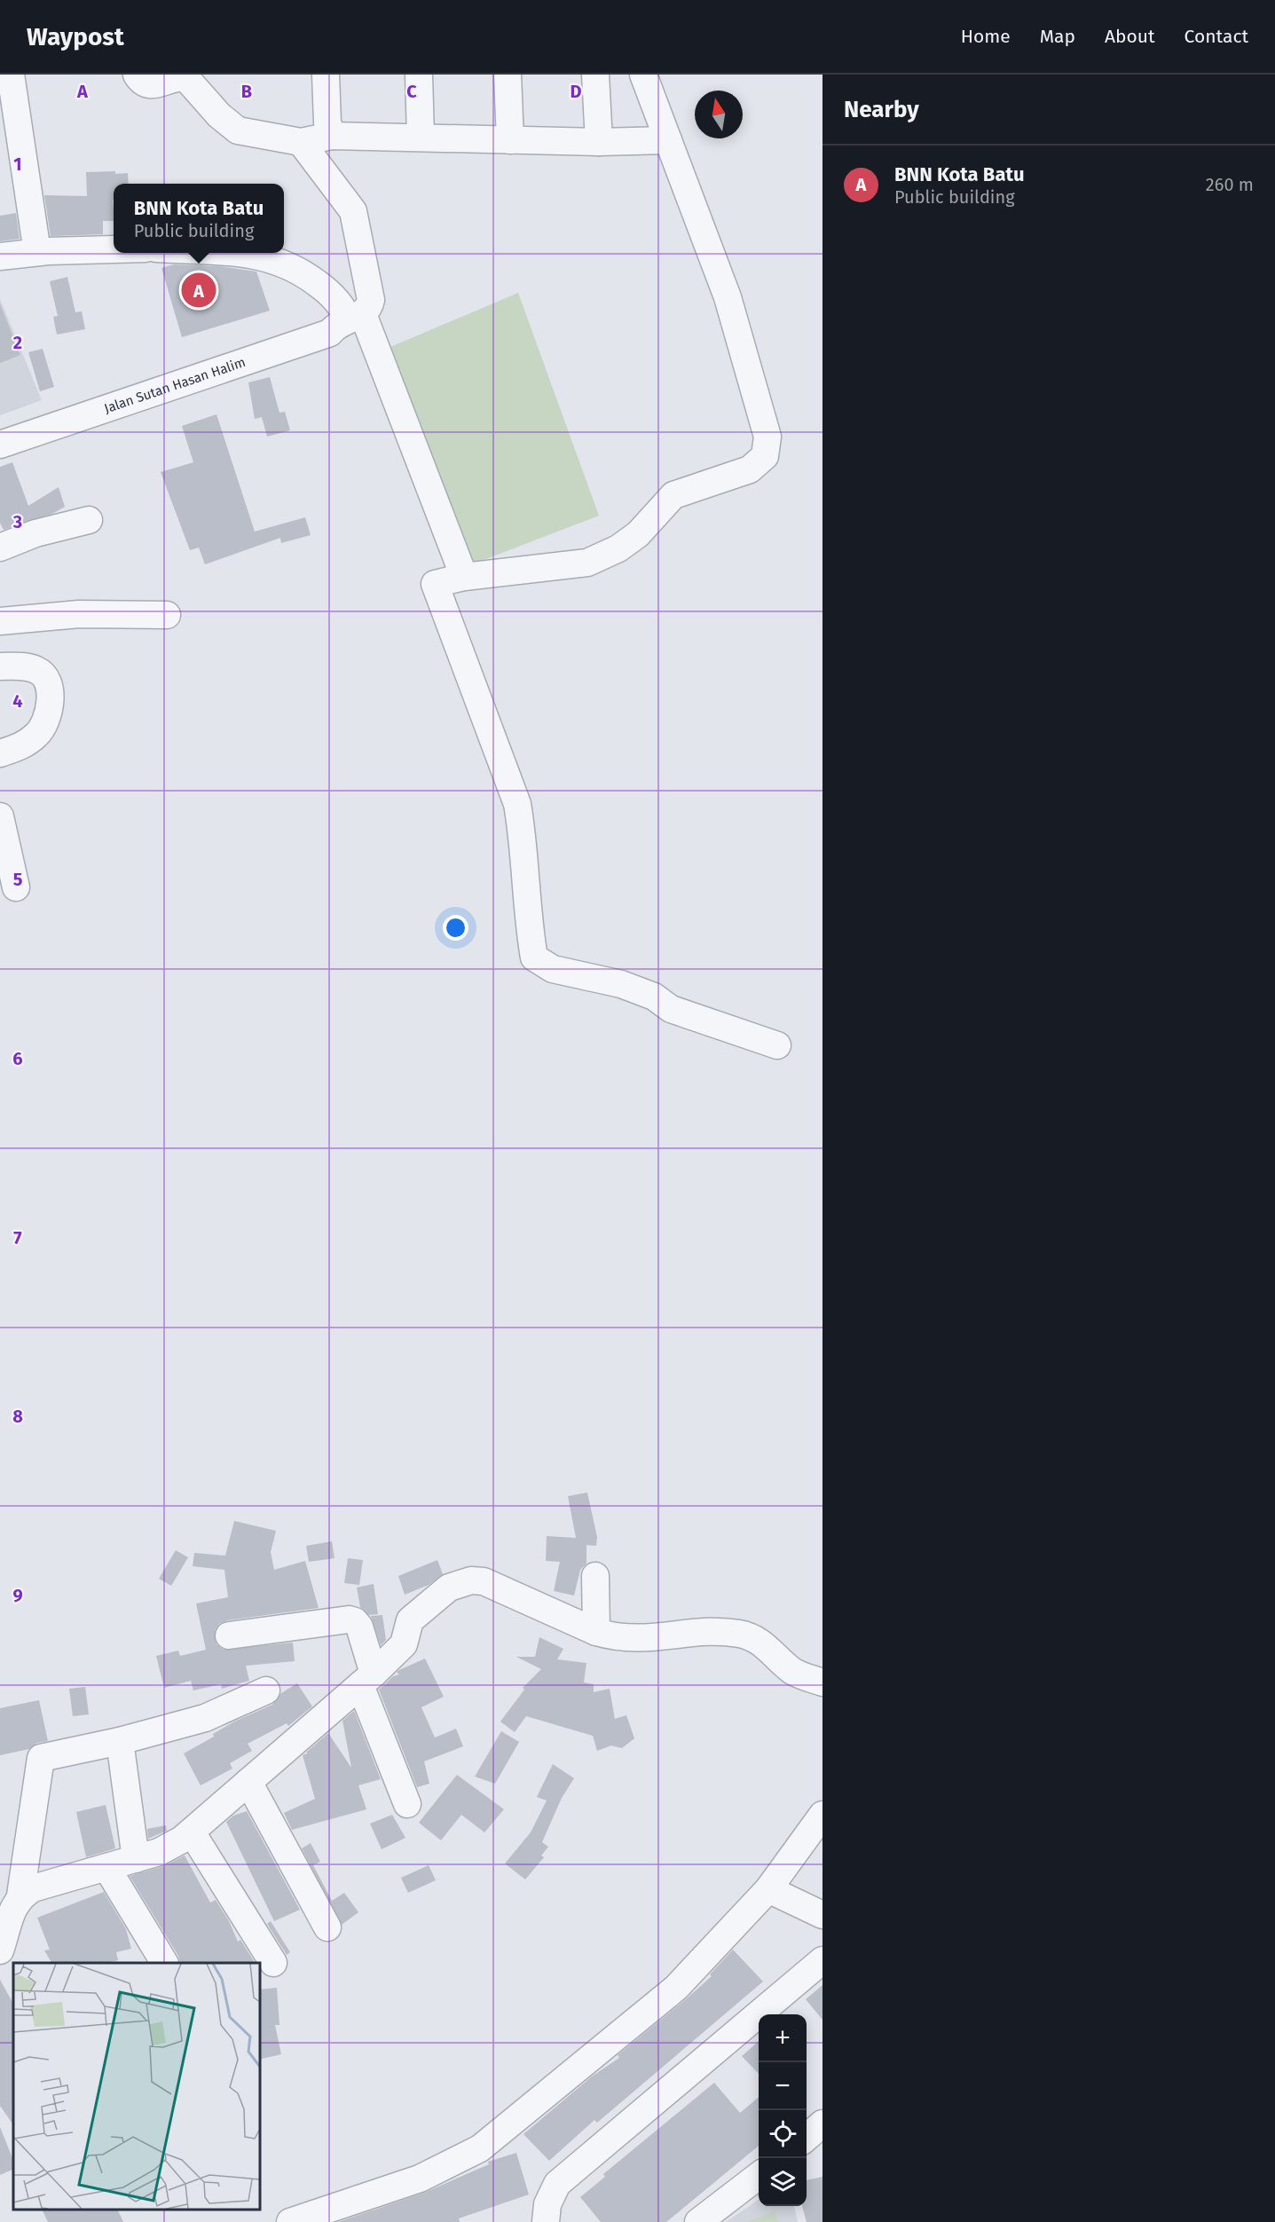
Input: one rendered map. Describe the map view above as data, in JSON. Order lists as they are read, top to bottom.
{
  "streets": {
    "street": ["Jalan Sutan Hasan Halim"]
  },
  "north": "top",
  "page": {
    "header": "Waypost",
    "nav": [
      "Home",
      "Map",
      "About",
      "Contact"
    ],
    "heading": "Nearby",
    "list": [
      {
        "mark": "A",
        "name": "BNN Kota Batu",
        "note": "Public building",
        "value": "260 m"
      }
    ],
    "popup": ["BNN Kota Batu", "Public building"],
    "pins": "A",
    "map_buttons": ["+", "−"]
  },
  "grid": {
    "columns": [
      "A",
      "B",
      "C",
      "D"
    ],
    "rows": [
      "1",
      "2",
      "3",
      "4",
      "5",
      "6",
      "7",
      "8",
      "9"
    ]
  }
}
